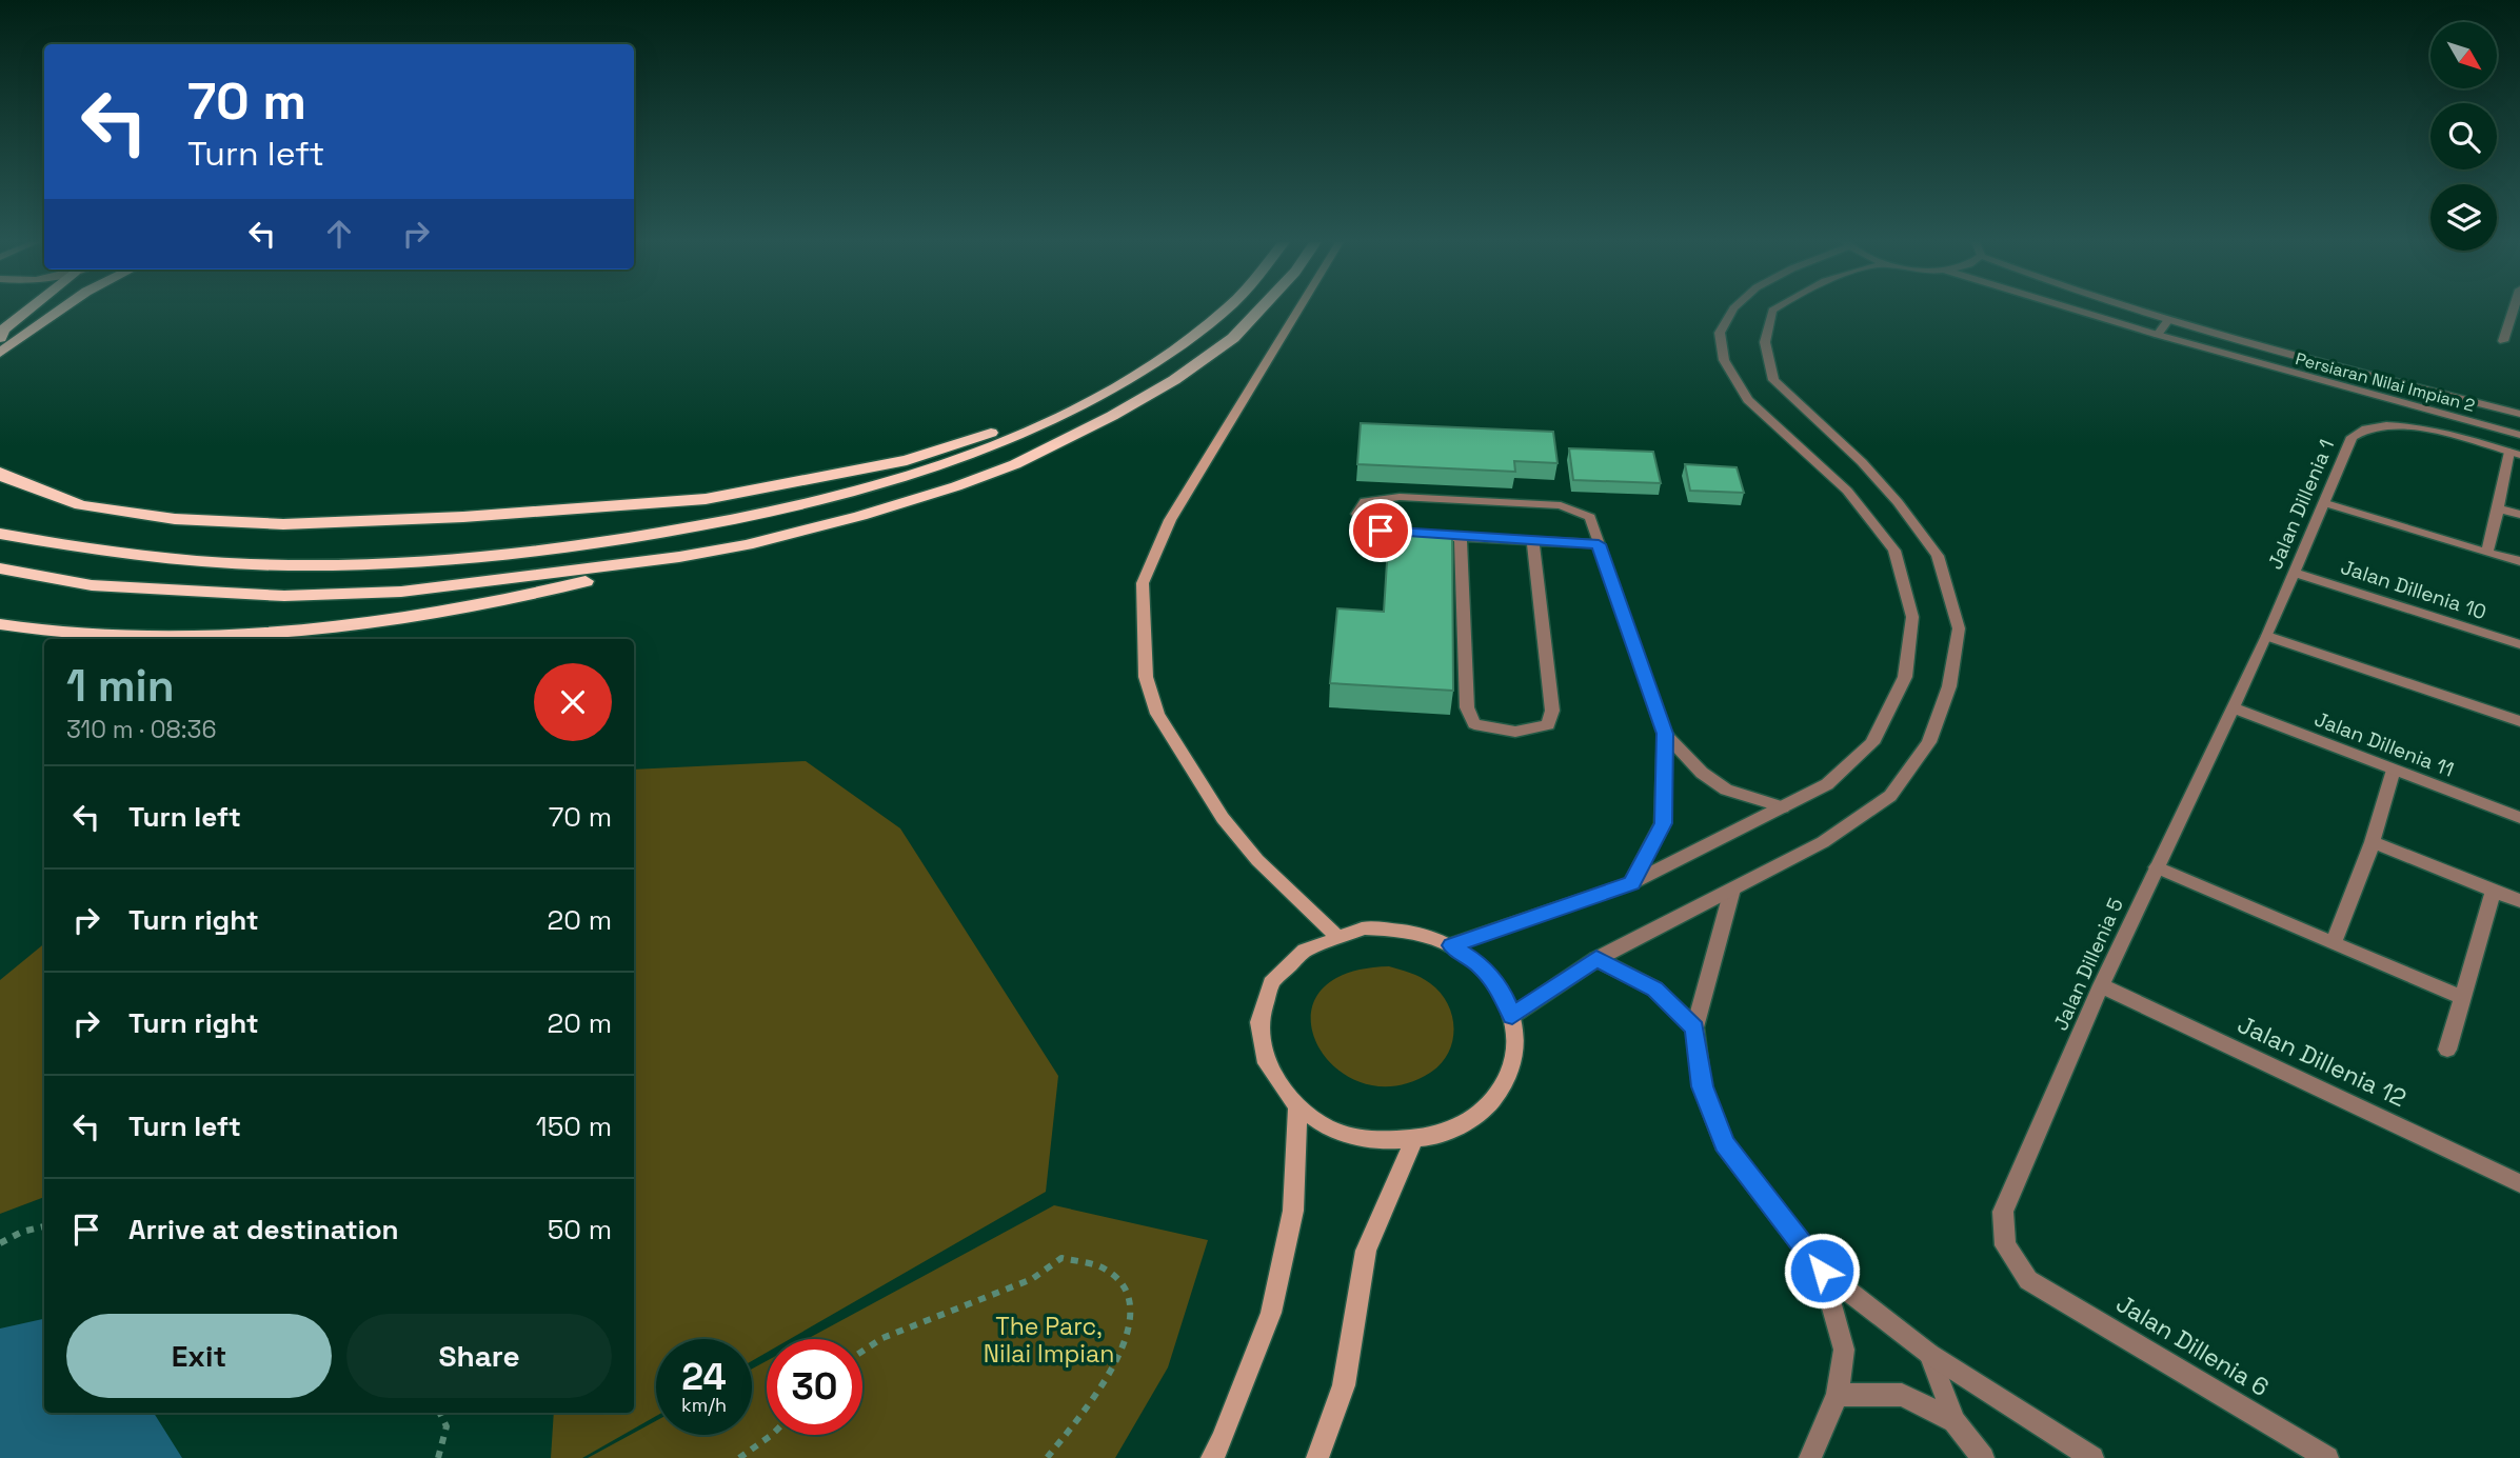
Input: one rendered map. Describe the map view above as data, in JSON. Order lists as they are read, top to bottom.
{
  "streets": {
    "street": [
      "Persiaran Nilai Impian 2",
      "Jalan Dillenia 1",
      "Jalan Dillenia 10",
      "Jalan Dillenia 11",
      "Jalan Dillenia 5",
      "Jalan Dillenia 12",
      "Jalan Dillenia 6"
    ]
  },
  "crossings": [
    ["Jalan Dillenia 1", "Jalan Dillenia 10"],
    ["Jalan Dillenia 1", "Jalan Dillenia 11"],
    ["Jalan Dillenia 1", "Jalan Dillenia 5"],
    ["Jalan Dillenia 11", "Jalan Dillenia 5"],
    ["Jalan Dillenia 5", "Jalan Dillenia 12"],
    ["Jalan Dillenia 5", "Jalan Dillenia 6"]
  ],
  "parks": ["The Parc, Nilai Impian"],
  "north": "bottom right",
  "page": {
    "turn": ["70 m", "Turn left"],
    "heading": ["1 min", "310 m · 08:36"],
    "list": [
      {
        "name": "Turn left",
        "value": "70 m"
      },
      {
        "name": "Turn right",
        "value": "20 m"
      },
      {
        "name": "Turn right",
        "value": "20 m"
      },
      {
        "name": "Turn left",
        "value": "150 m"
      },
      {
        "name": "Arrive at destination",
        "value": "50 m"
      }
    ],
    "buttons": ["Exit", "Share"],
    "speed": "24 km/h",
    "limit": "30"
  }
}
